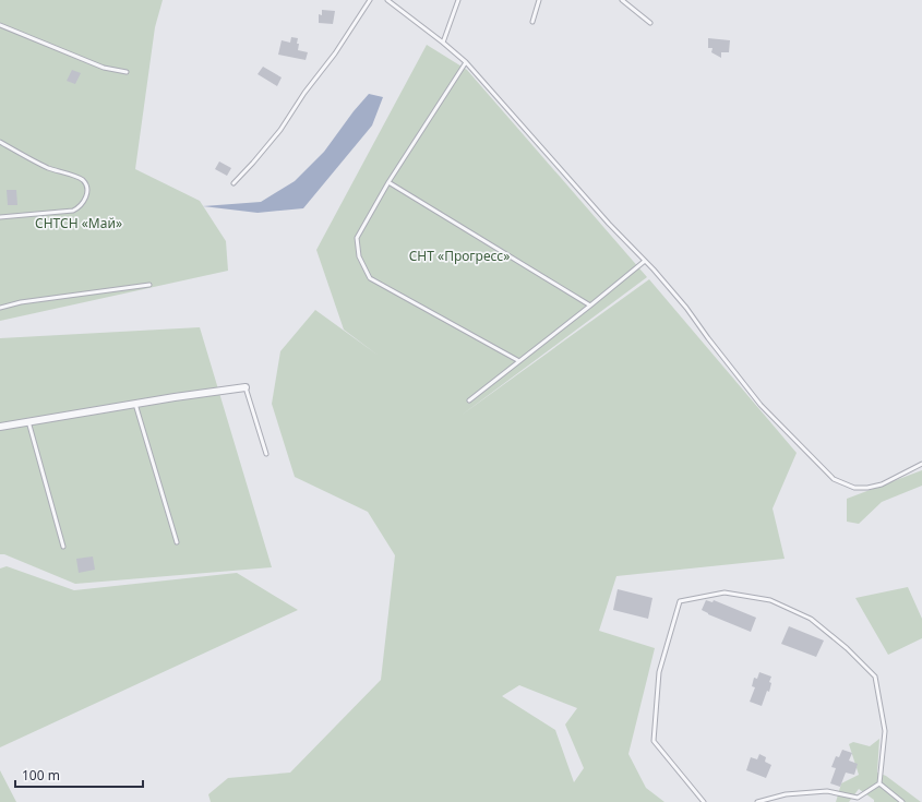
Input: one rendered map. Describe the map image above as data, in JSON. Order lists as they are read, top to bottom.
{
  "parks": ["СНТСН «Май»", "СНТ «Прогресс»"],
  "scale_bar": "100 m"
}
